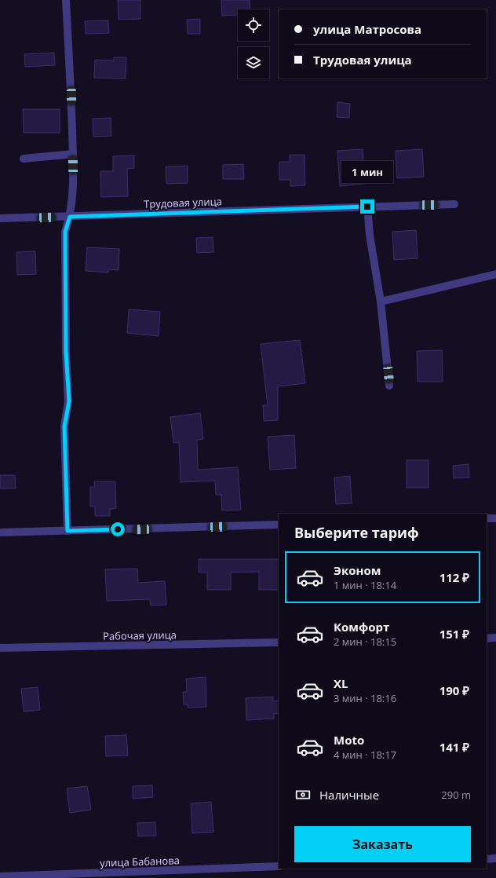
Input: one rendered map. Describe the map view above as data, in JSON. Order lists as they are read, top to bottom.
{
  "streets": {
    "street": ["Трудовая улица", "Рабочая улица", "улица Бабанова"]
  },
  "page": {
    "banner": ["улица Матросова", "Трудовая улица"],
    "bubble": "1 мин",
    "heading": "Выберите тариф",
    "list": [
      {
        "name": "Эконом",
        "note": "1 мин · 18:14",
        "value": "112 ₽"
      },
      {
        "name": "Комфорт",
        "note": "2 мин · 18:15",
        "value": "151 ₽"
      },
      {
        "name": "XL",
        "note": "3 мин · 18:16",
        "value": "190 ₽"
      },
      {
        "name": "Moto",
        "note": "4 мин · 18:17",
        "value": "141 ₽"
      }
    ],
    "pay": ["Наличные", "290 m"],
    "buttons": "Заказать"
  }
}
